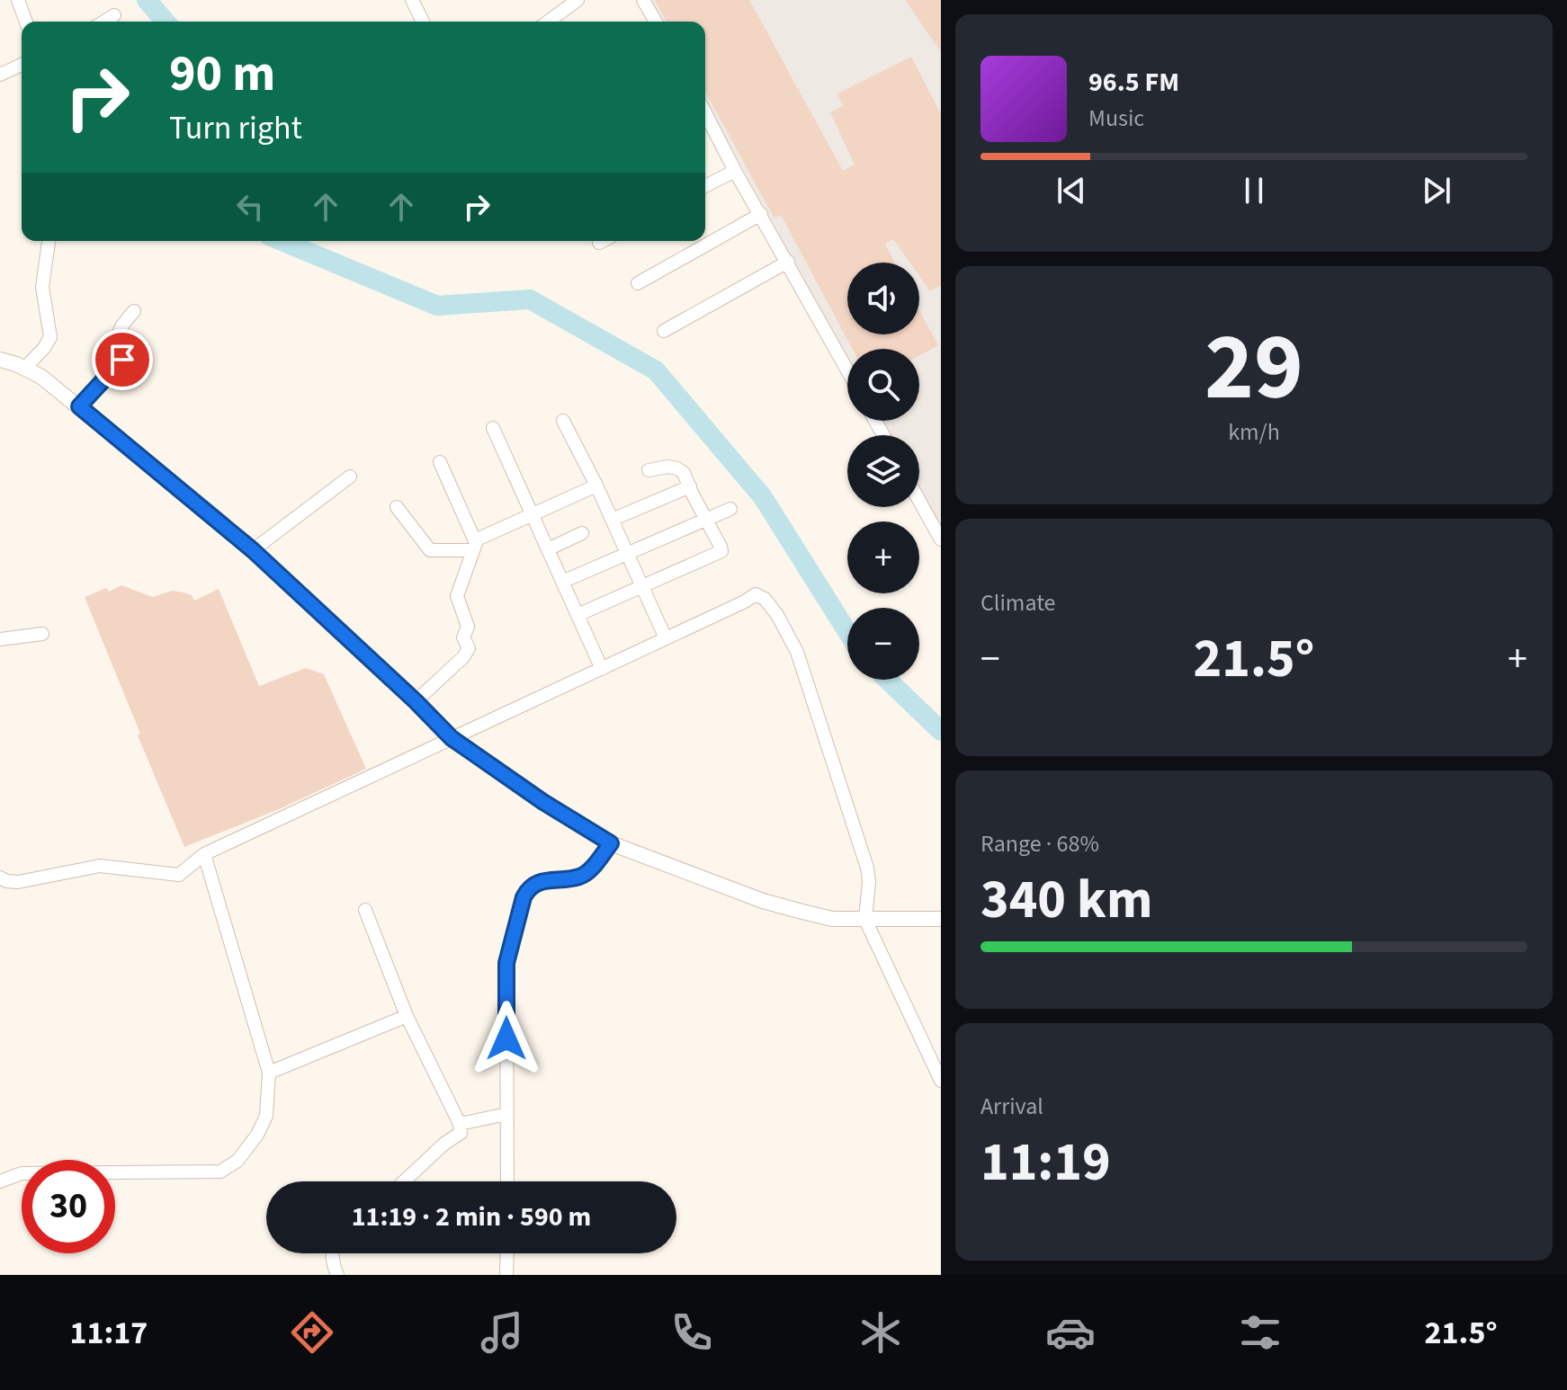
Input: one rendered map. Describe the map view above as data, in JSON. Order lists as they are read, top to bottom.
{
  "page": {
    "turn": ["90 m", "Turn right"],
    "song": ["96.5 FM", "Music"],
    "map_buttons": ["+", "−"],
    "tile": [
      ["29", "km/h"],
      "Climate",
      ["Range · 68%", "340 km"],
      ["Arrival", "11:19"]
    ],
    "heat": ["−", "21.5°", "+"],
    "limit": "30",
    "trip": "11:19 · 2 min · 590 m",
    "tabs": ["11:17", "21.5°"]
  }
}
